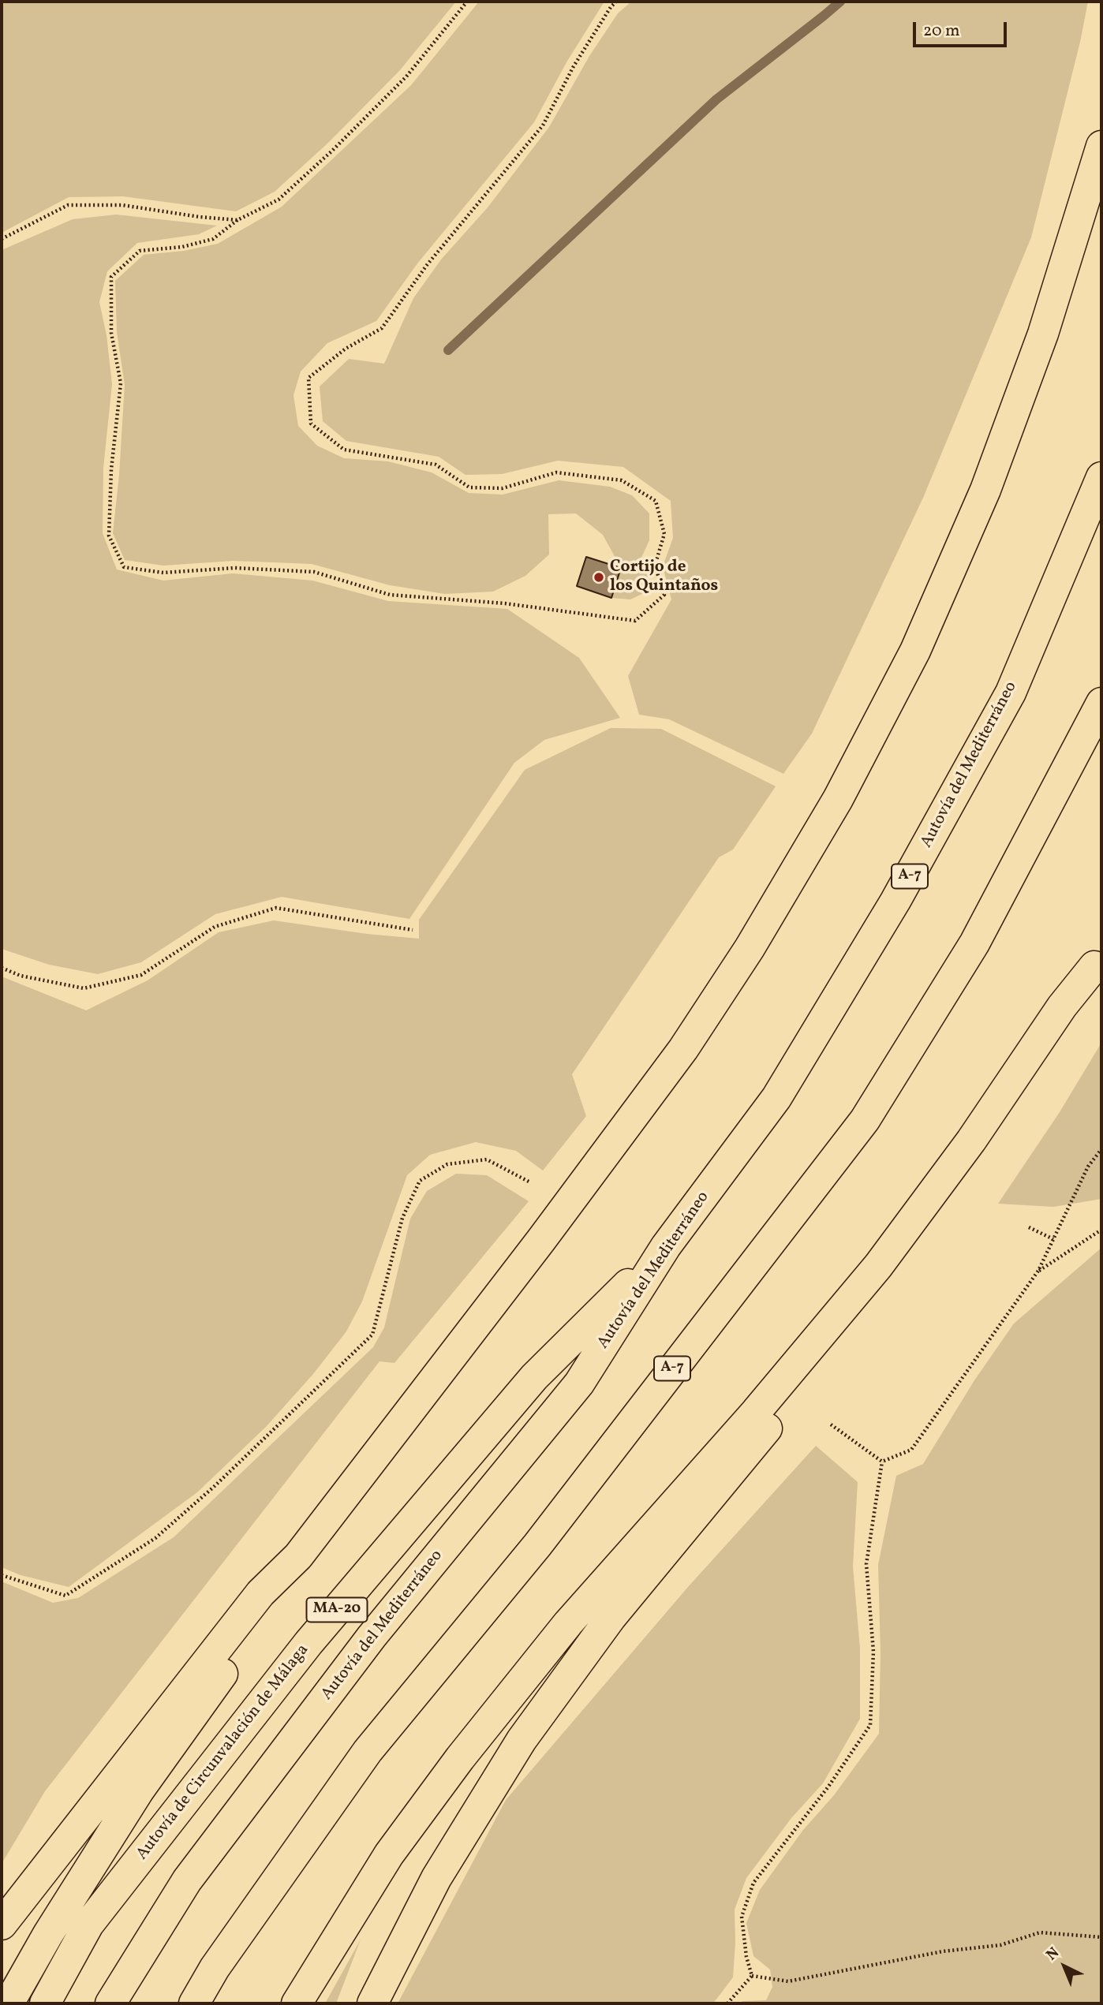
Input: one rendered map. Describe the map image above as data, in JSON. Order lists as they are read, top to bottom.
{
  "streets": {
    "highway": [
      "Autovía del Mediterráneo",
      "A-7",
      "MA-20",
      "Autovía de Circunvalación de Málaga"
    ]
  },
  "crossings": [
    ["Autovía del Mediterráneo", "Autovía de Circunvalación de Málaga"]
  ],
  "places": ["Cortijo de los Quintaños"],
  "scale_bar": "20 m",
  "north": "top left"
}
